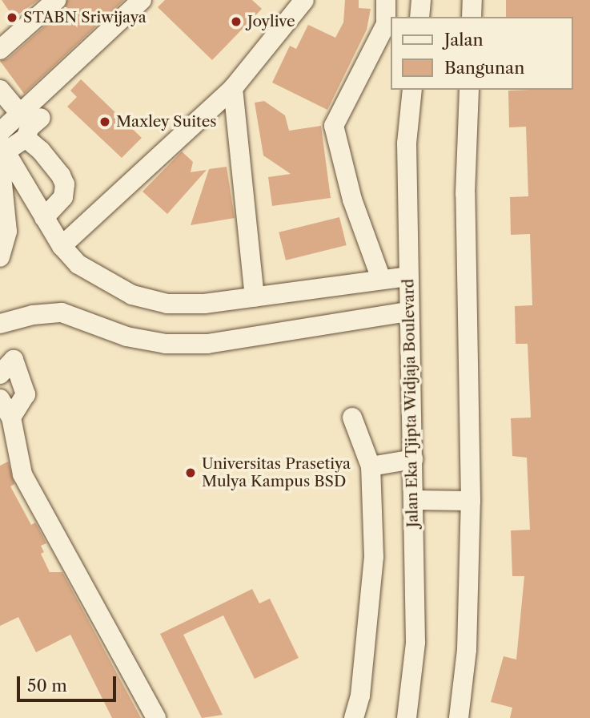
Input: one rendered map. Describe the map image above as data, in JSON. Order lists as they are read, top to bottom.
{
  "streets": {
    "street": ["Jalan Eka Tjipta Widjaja Boulevard"]
  },
  "places": [
    "STABN Sriwijaya",
    "Joylive",
    "Maxley Suites",
    "Universitas Prasetiya Mulya Kampus BSD"
  ],
  "legend": ["Jalan", "Bangunan"],
  "scale_bar": "50 m"
}
